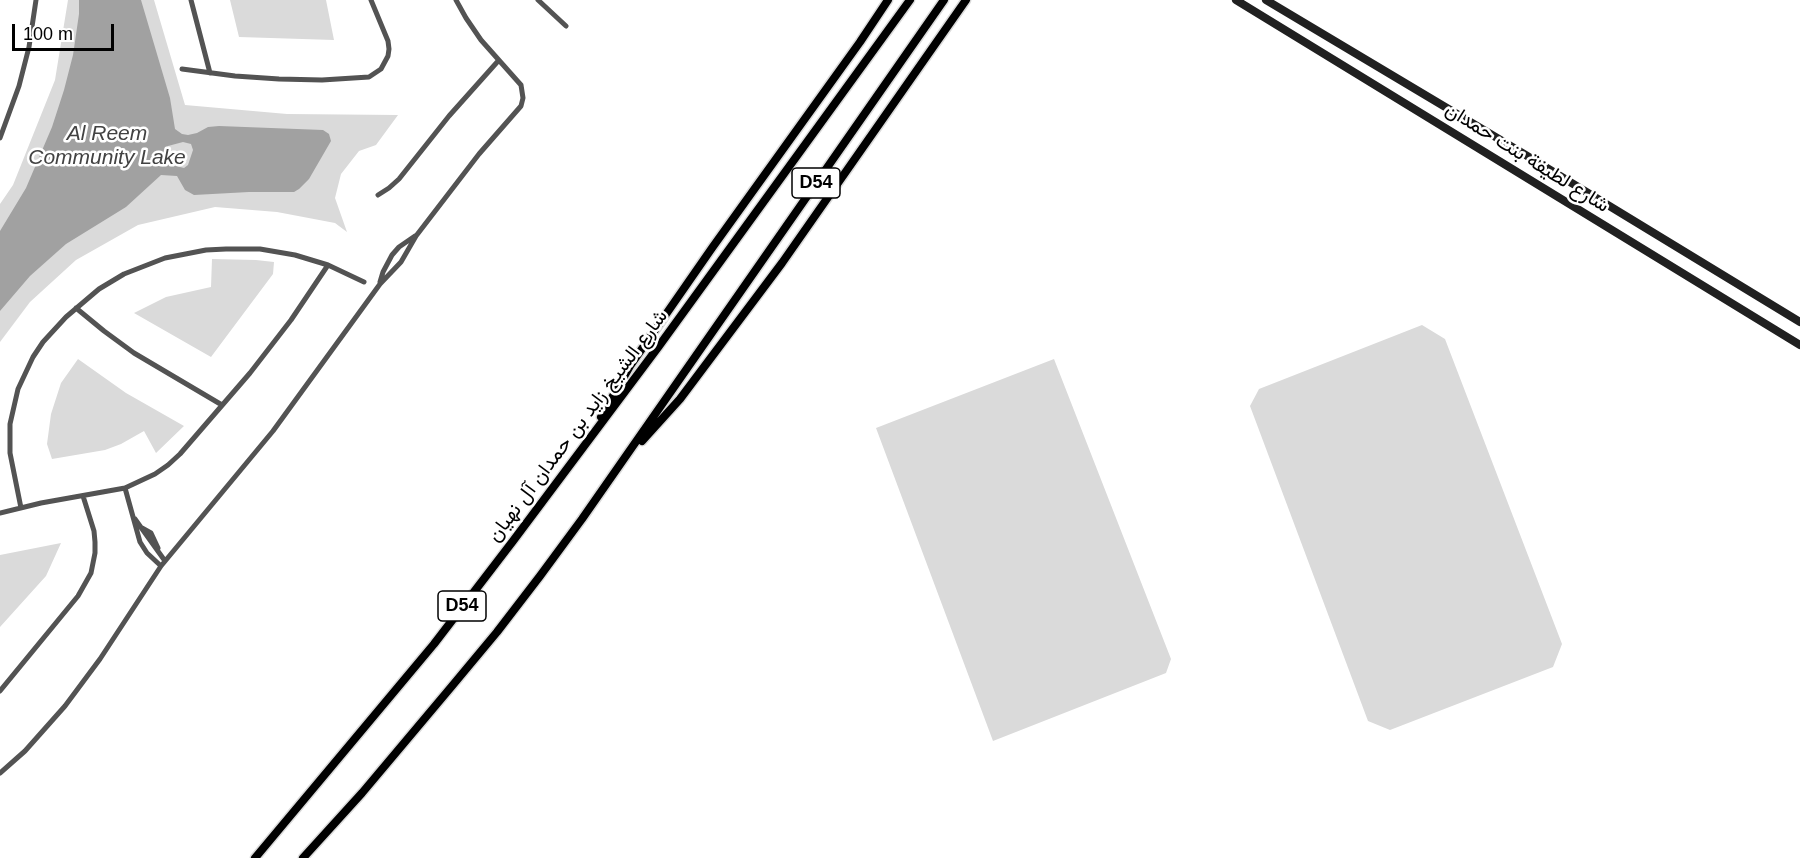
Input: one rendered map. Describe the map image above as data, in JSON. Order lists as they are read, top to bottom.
{
  "streets": {
    "main road": ["شارع لطيفة بنت حمدان", "D54", "شارع الشيخ زايد بن حمدان آل نهيان"]
  },
  "water": ["Al Reem Community Lake"],
  "scale_bar": "100 m"
}
